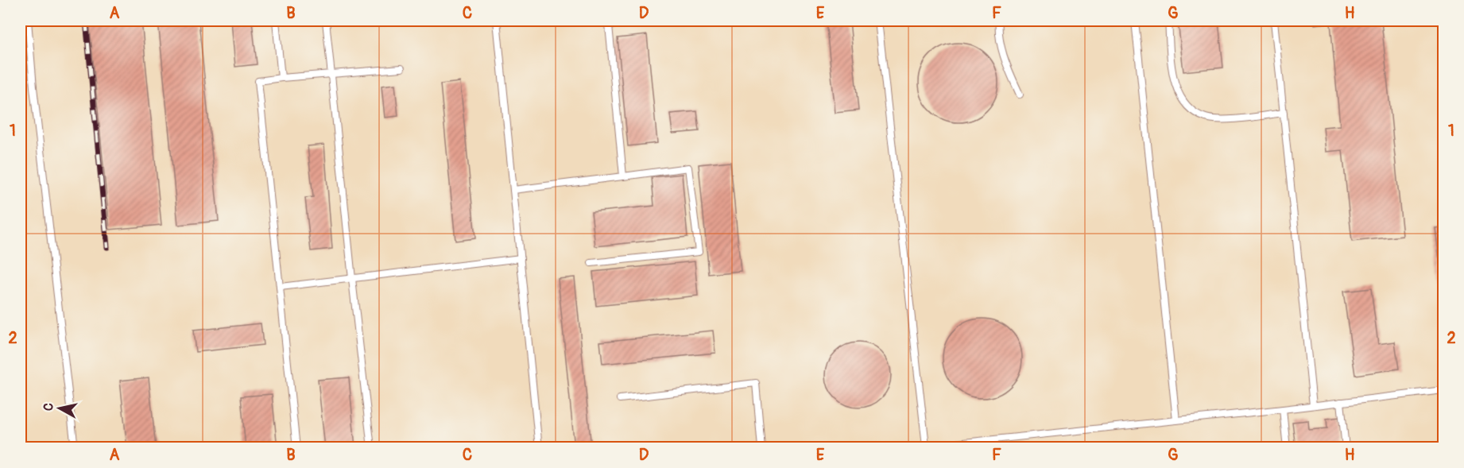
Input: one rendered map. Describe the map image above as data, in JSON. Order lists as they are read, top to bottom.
{
  "north": "left",
  "grid": {
    "columns": [
      "A",
      "B",
      "C",
      "D",
      "E",
      "F",
      "G",
      "H"
    ],
    "rows": ["1", "2"]
  }
}
